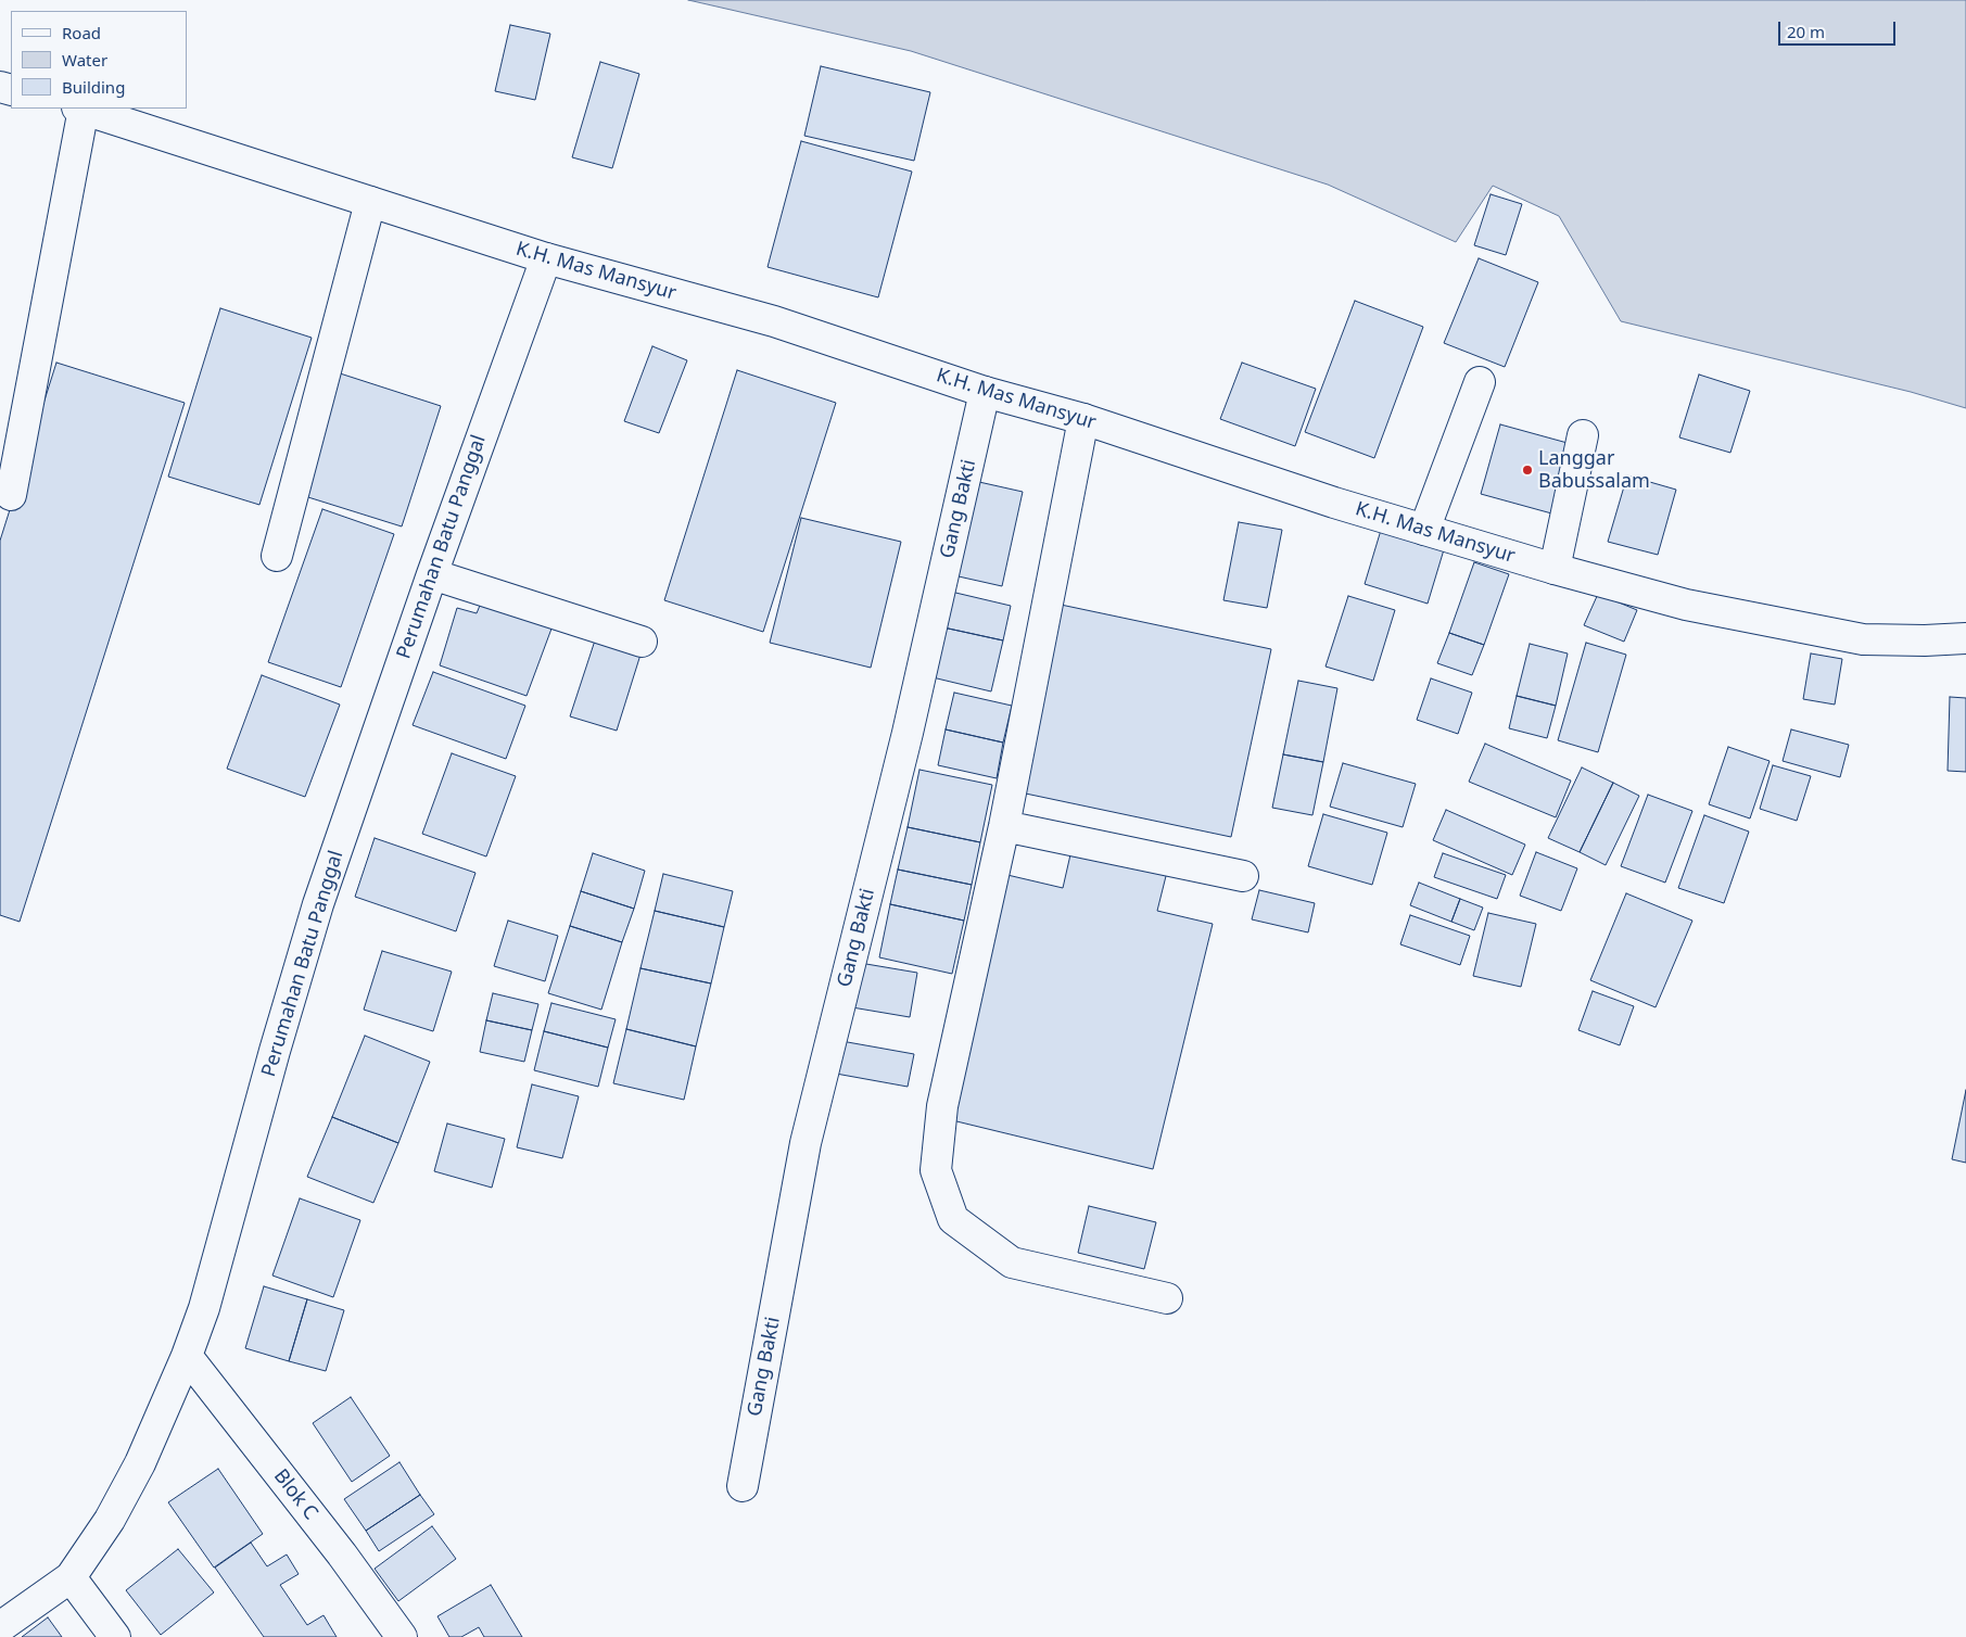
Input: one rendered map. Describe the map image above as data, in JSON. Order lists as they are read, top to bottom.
{
  "streets": {
    "street": [
      "K.H. Mas Mansyur",
      "Gang Bakti",
      "Perumahan Batu Panggal",
      "Blok C"
    ]
  },
  "crossings": [
    ["K.H. Mas Mansyur", "Gang Bakti"],
    ["K.H. Mas Mansyur", "Perumahan Batu Panggal"],
    ["Perumahan Batu Panggal", "Blok C"]
  ],
  "places": ["Langgar Babussalam"],
  "legend": ["Road", "Water", "Building"],
  "scale_bar": "20 m"
}
